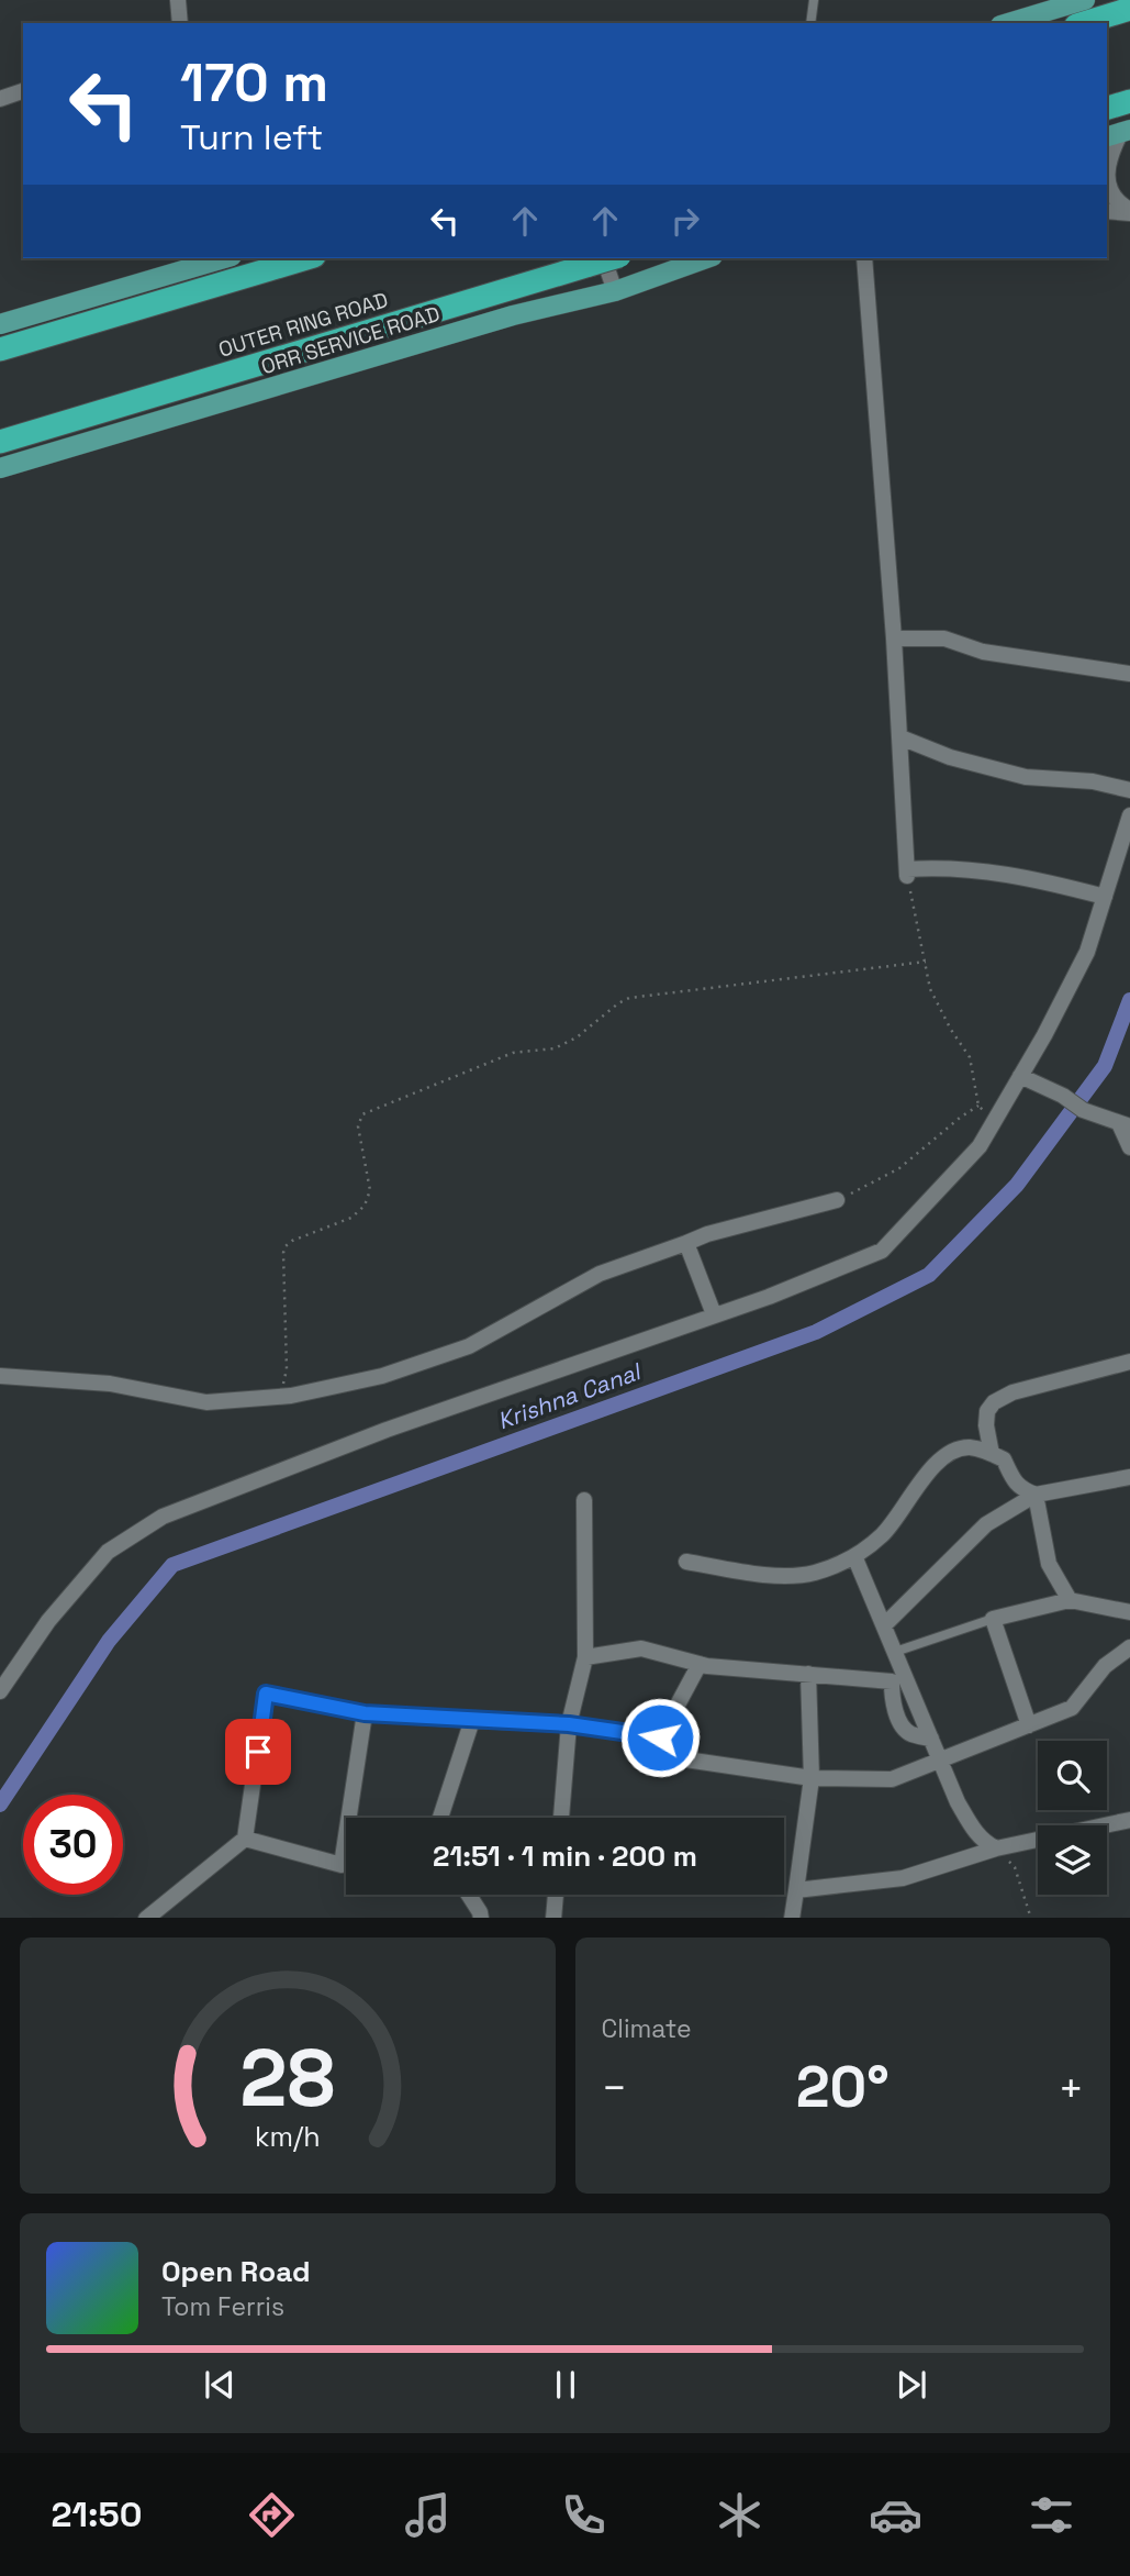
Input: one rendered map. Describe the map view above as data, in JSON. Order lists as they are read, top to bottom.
{
  "streets": {
    "highway": ["OUTER RING ROAD"],
    "main road": ["ORR SERVICE ROAD"]
  },
  "water": ["Krishna Canal"],
  "page": {
    "turn": ["170 m", "Turn left"],
    "limit": "30",
    "trip": "21:51 · 1 min · 200 m",
    "tile": "Climate",
    "heat": ["−", "20°", "+"],
    "song": ["Open Road", "Tom Ferris"],
    "tabs": "21:50",
    "gauge": ["28", "km/h"]
  }
}
